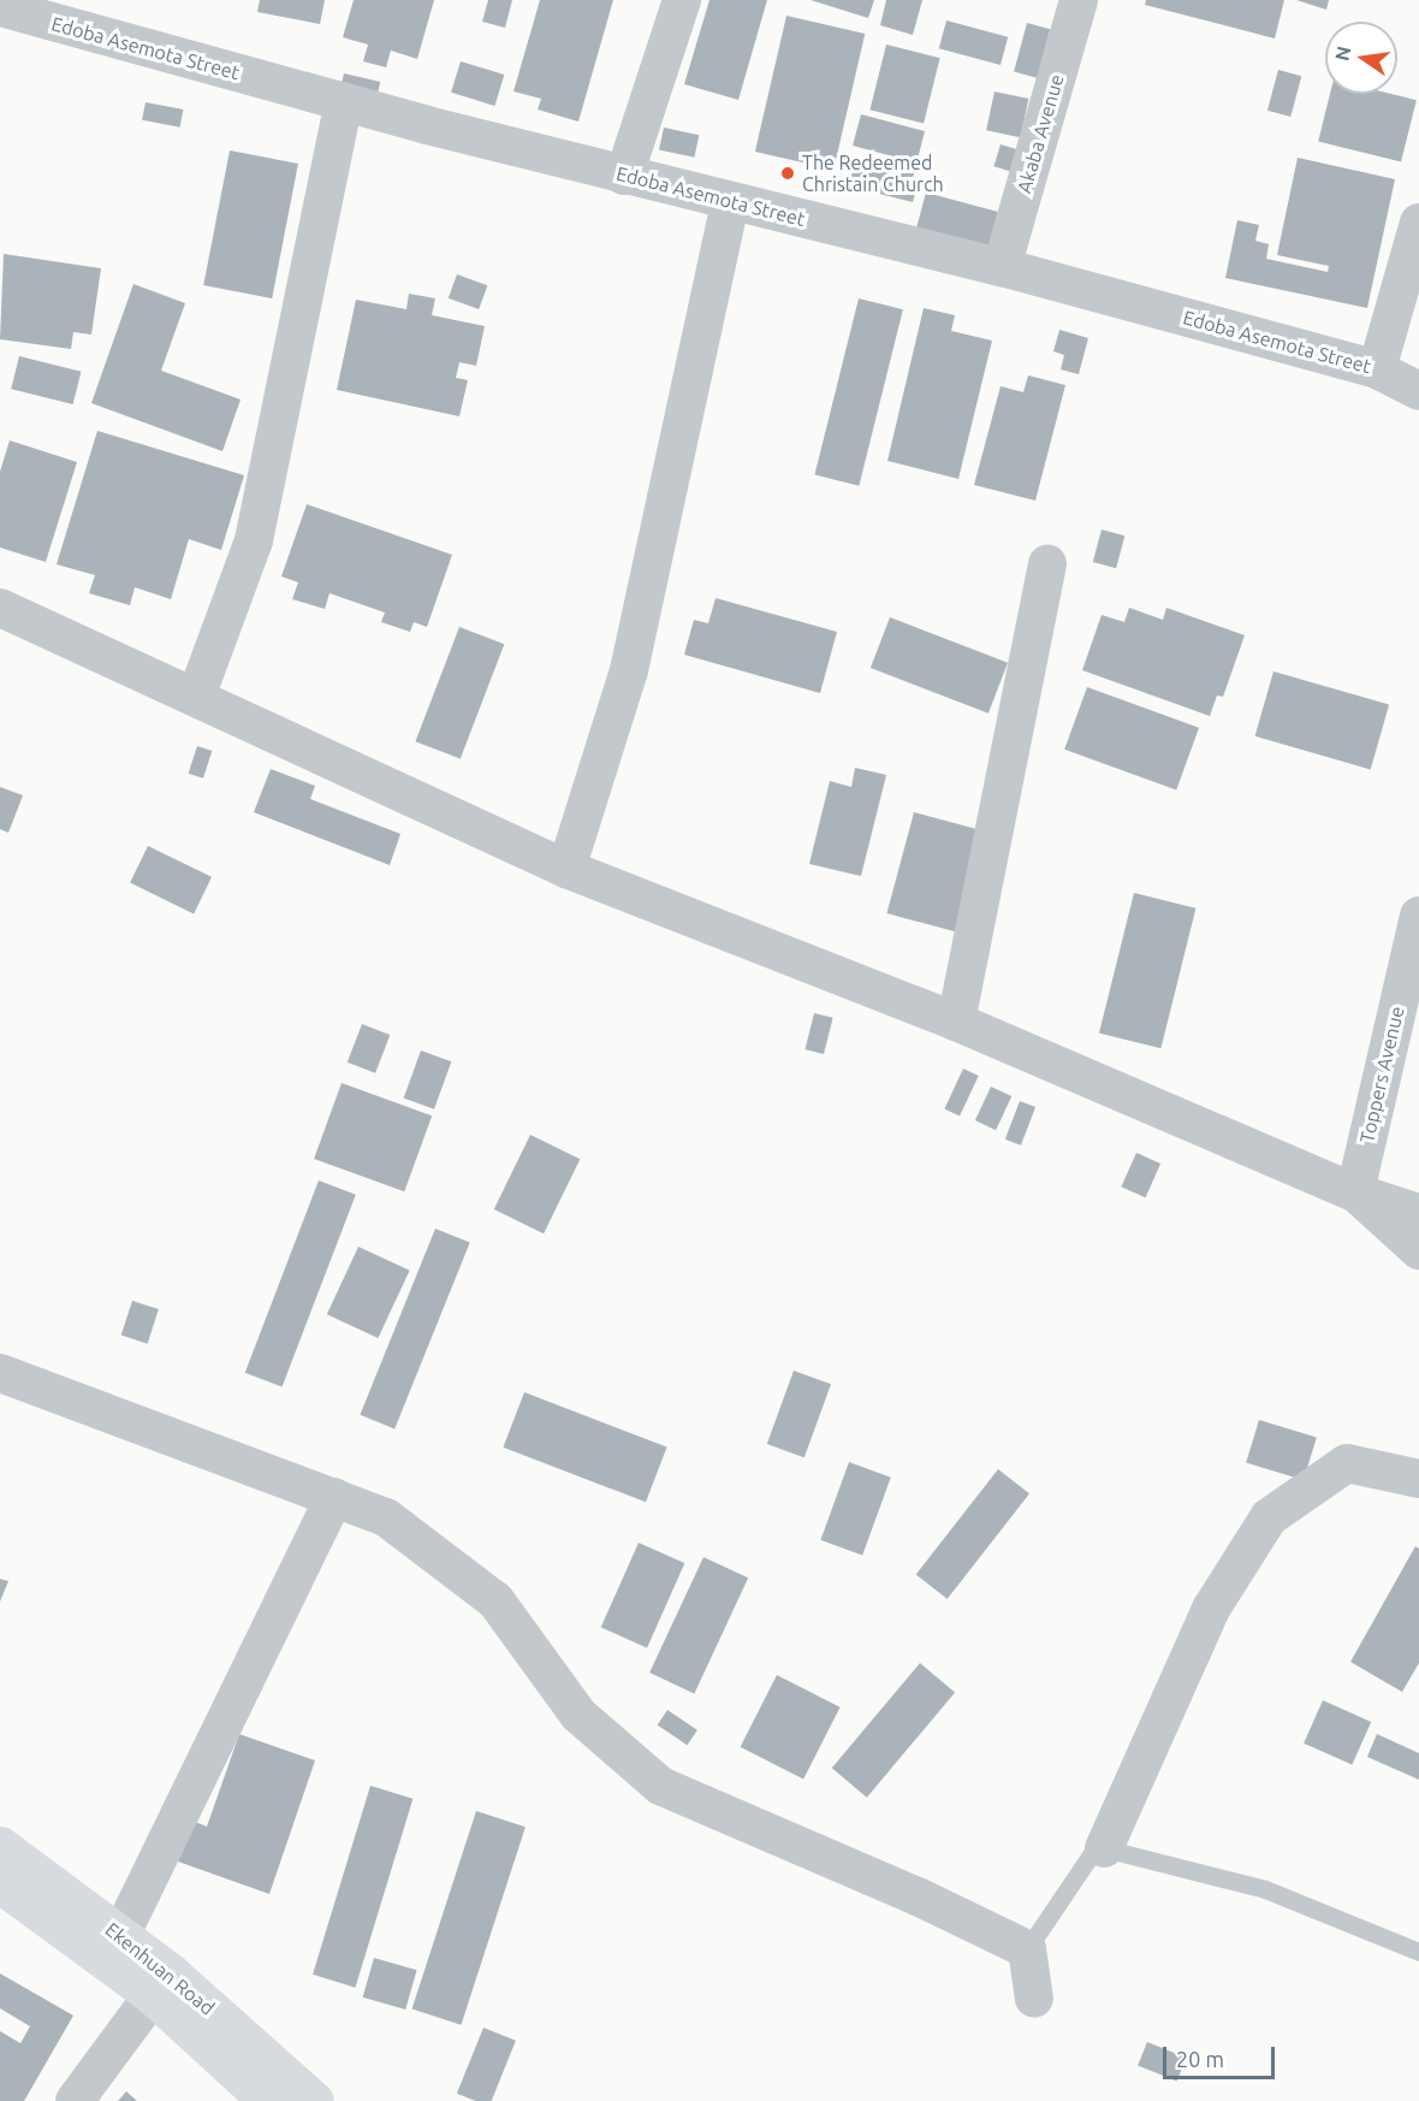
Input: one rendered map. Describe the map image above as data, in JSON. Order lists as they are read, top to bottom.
{
  "streets": {
    "main road": ["Ekenhuan Road"],
    "street": ["Edoba Asemota Street", "Akaba Avenue", "Toppers Avenue"]
  },
  "crossings": [
    ["Edoba Asemota Street", "Akaba Avenue"]
  ],
  "places": ["The Redeemed Christain Church"],
  "scale_bar": "20 m",
  "north": "left"
}
